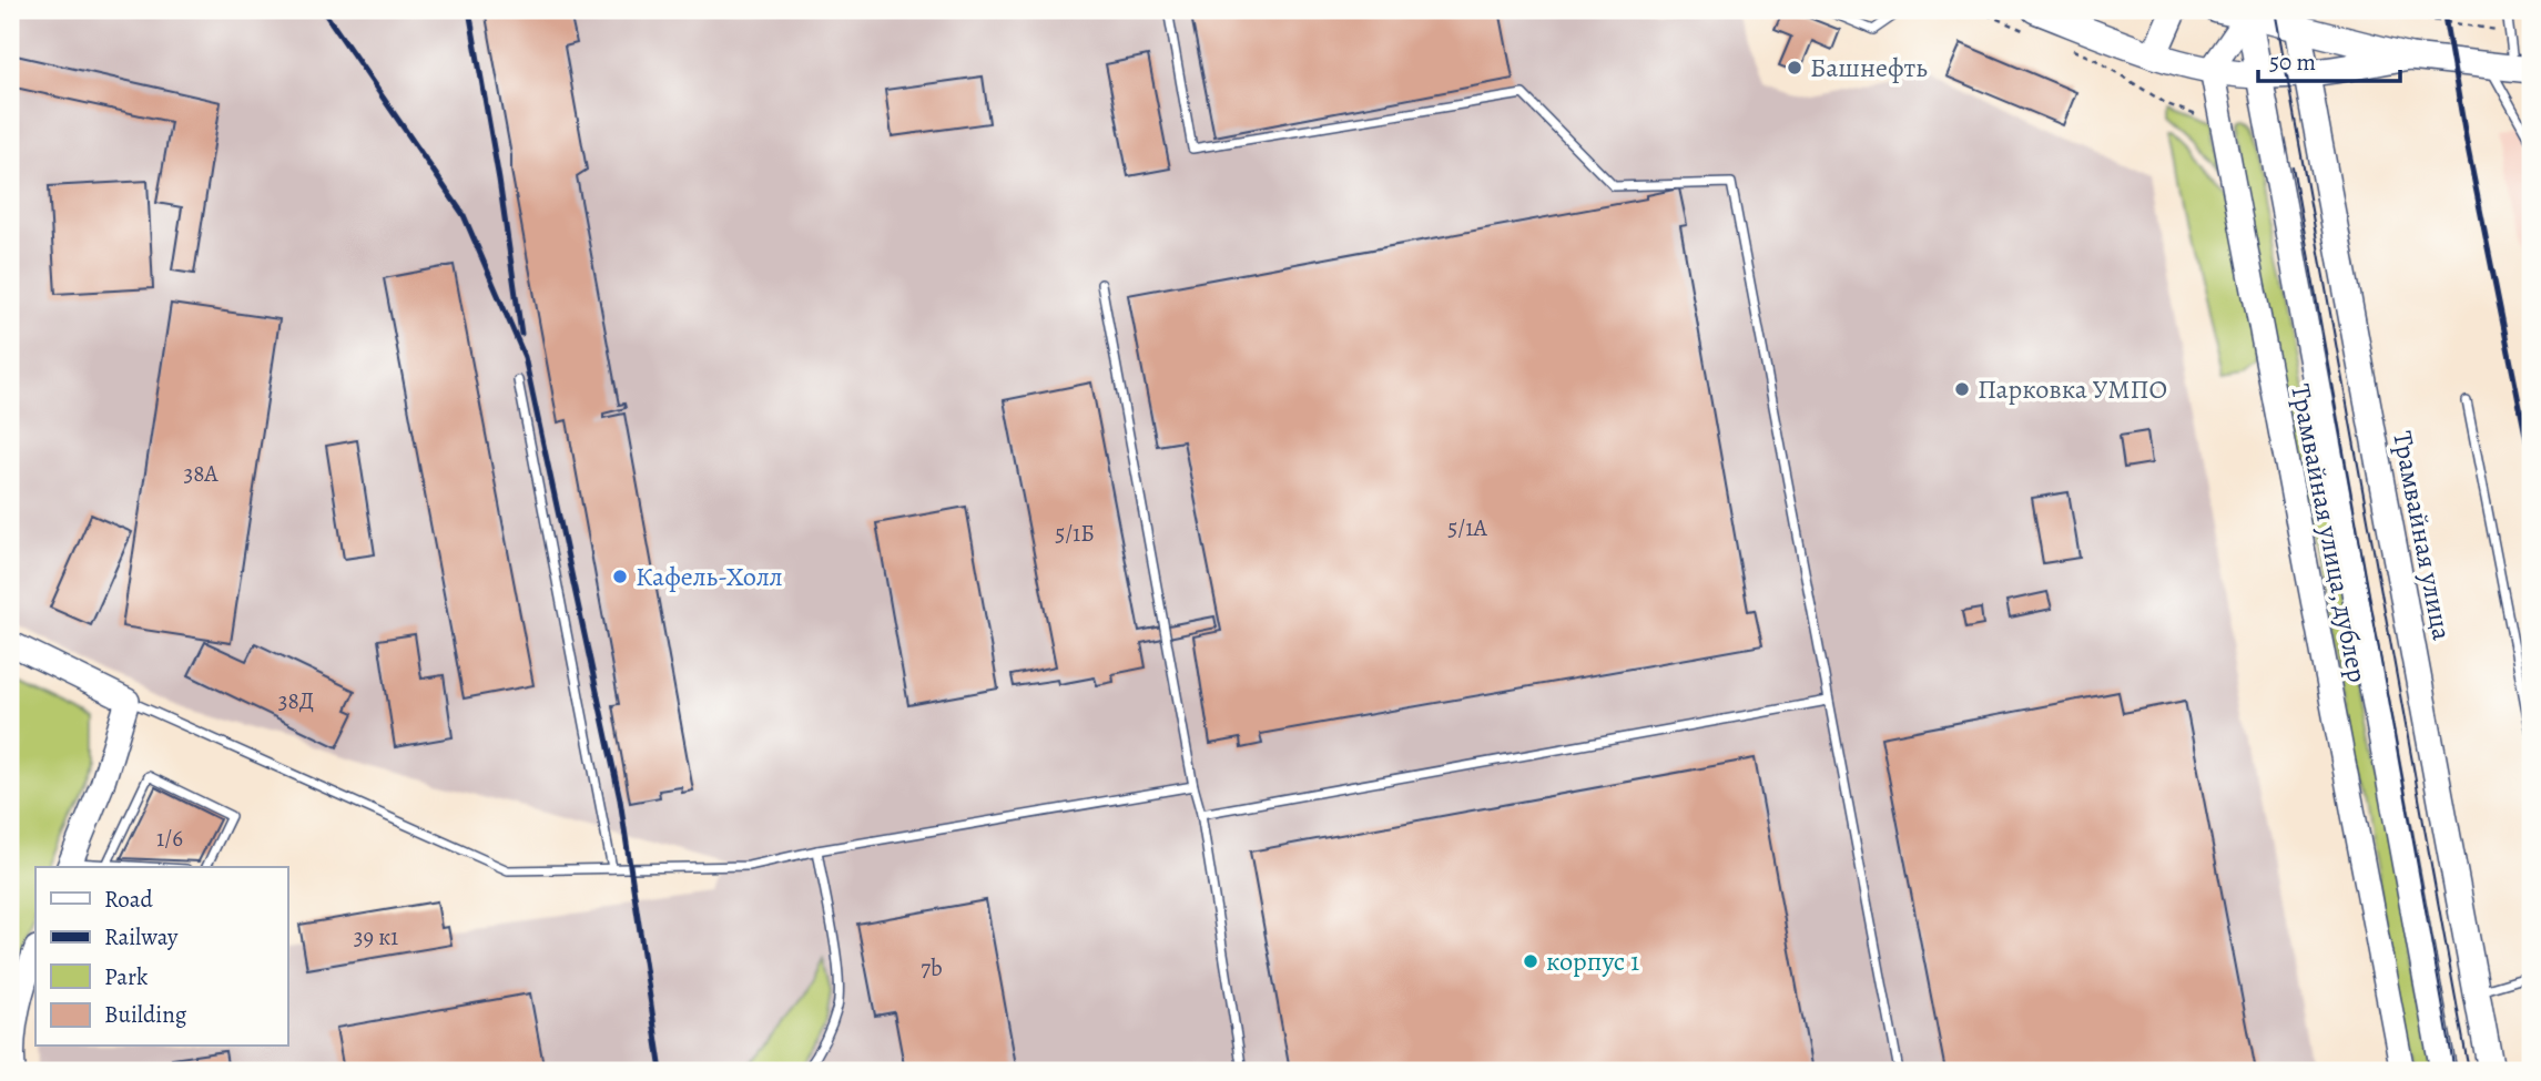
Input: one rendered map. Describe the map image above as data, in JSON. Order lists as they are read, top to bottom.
{
  "streets": {
    "main road": ["Трамвайная улица"],
    "street": ["Трамвайная улица, дублер"]
  },
  "places": [
    "Башнефть",
    "Парковка УМПО",
    "Кафель-Холл",
    "корпус 1"
  ],
  "house_numbers": [
    "38А",
    "5/1А",
    "5/1Б",
    "38Д",
    "1/6",
    "39 к1",
    "7b"
  ],
  "legend": [
    "Road",
    "Railway",
    "Park",
    "Building"
  ],
  "scale_bar": "50 m"
}
